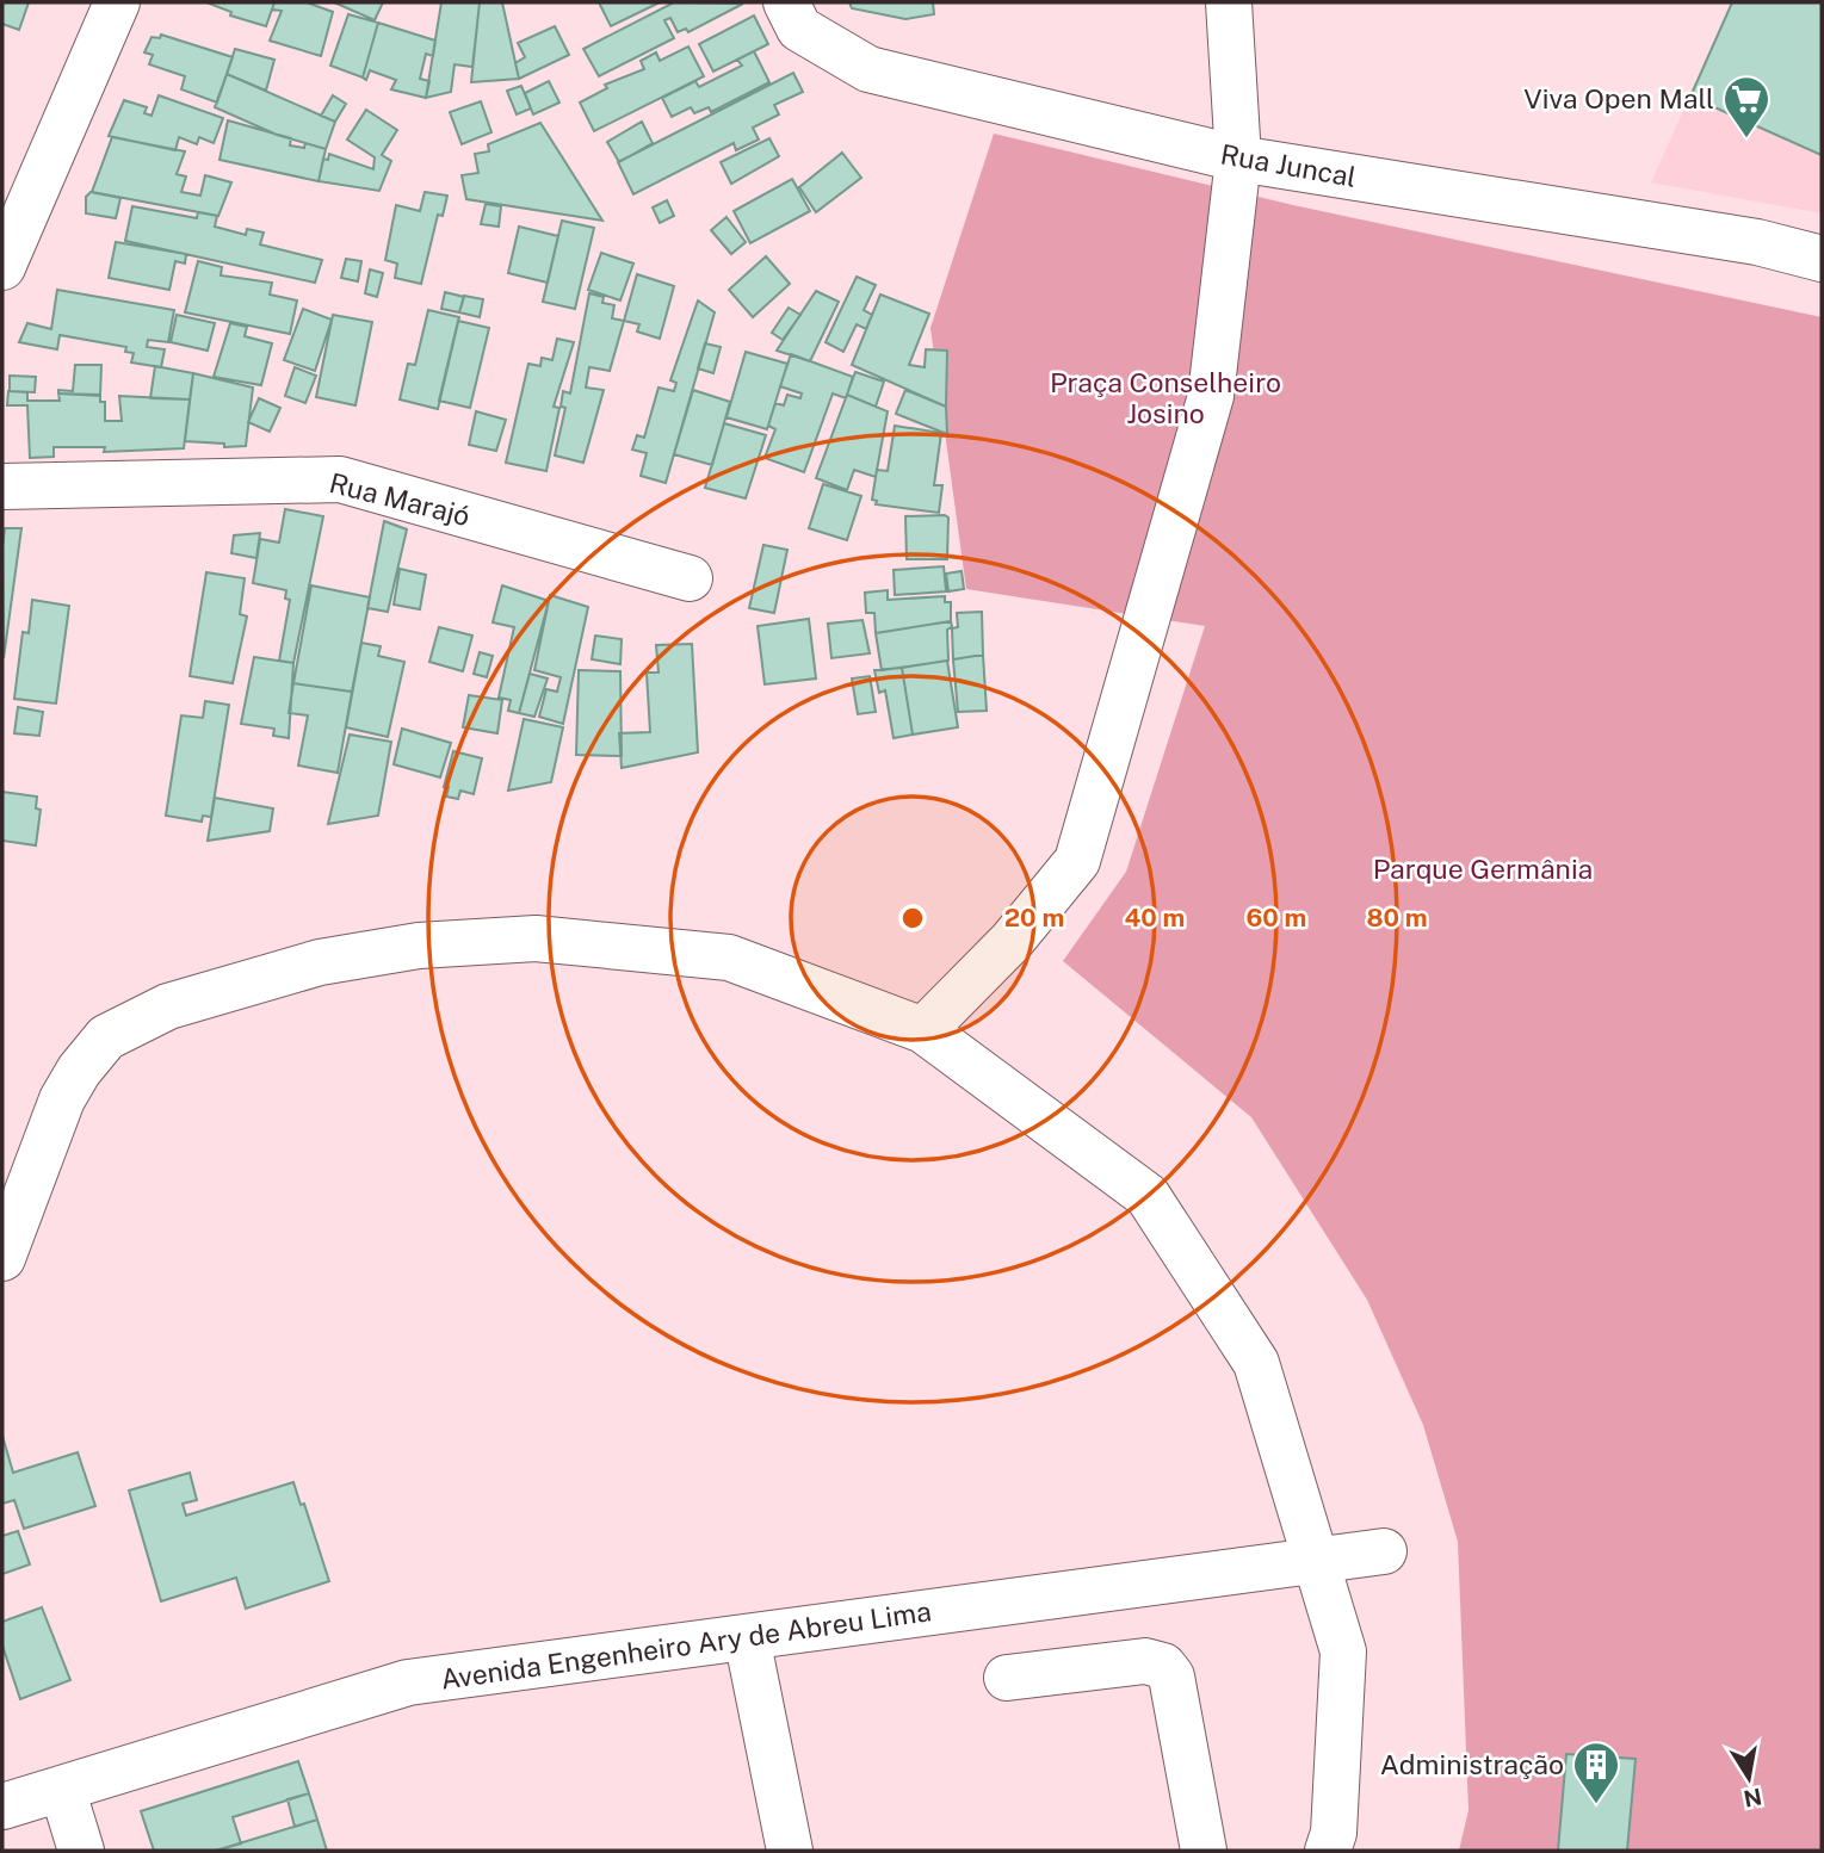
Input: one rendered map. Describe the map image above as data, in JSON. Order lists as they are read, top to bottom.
{
  "streets": {
    "street": ["Rua Juncal", "Rua Marajó", "Avenida Engenheiro Ary de Abreu Lima"]
  },
  "parks": ["Praça Conselheiro Josino", "Parque Germânia"],
  "places": {
    "supermarket": ["Viva Open Mall"],
    "building": ["Administração"]
  },
  "north": "bottom",
  "rings": [
    "20 m",
    "40 m",
    "60 m",
    "80 m"
  ]
}
